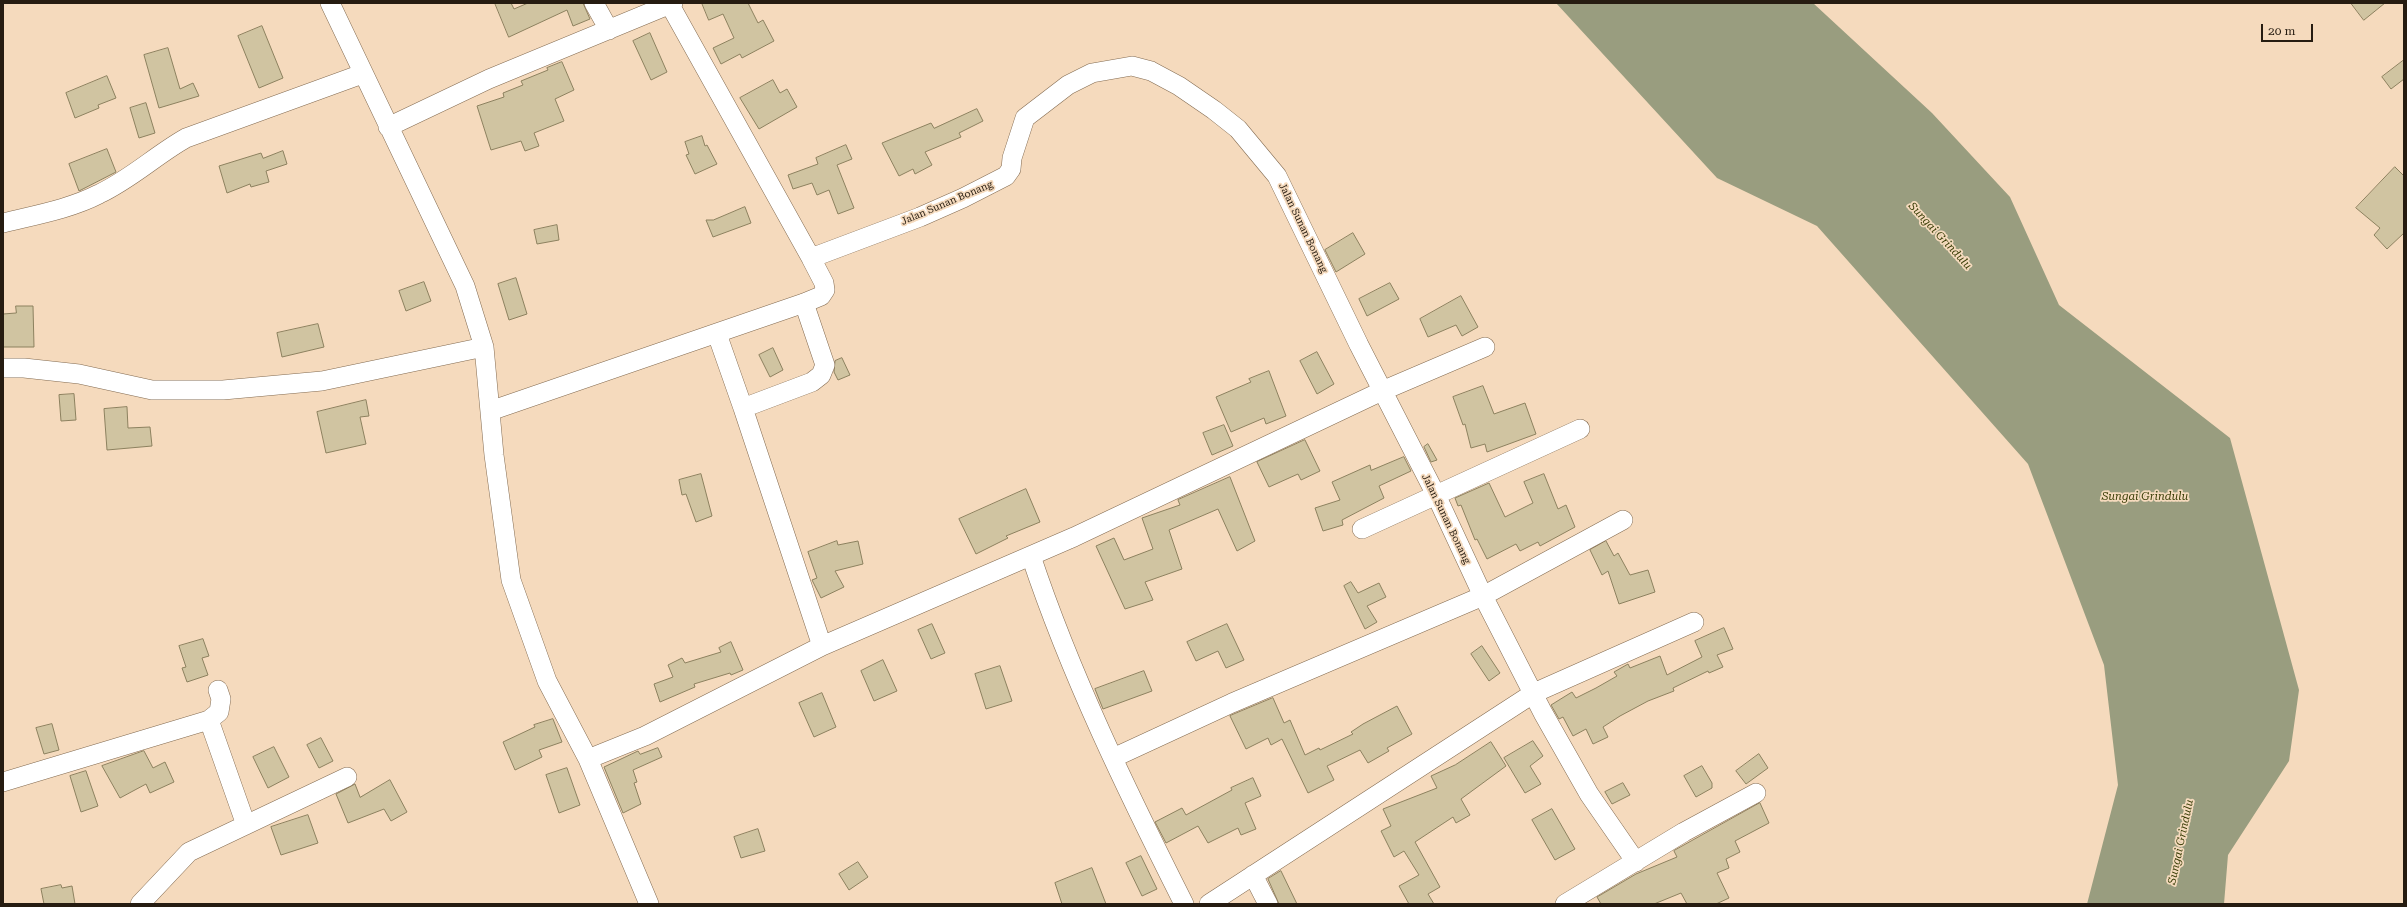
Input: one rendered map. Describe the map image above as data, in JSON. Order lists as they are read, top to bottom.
{
  "streets": {
    "street": ["Jalan Sunan Bonang"]
  },
  "water": ["Sungai Grindulu"],
  "scale_bar": "20 m"
}
